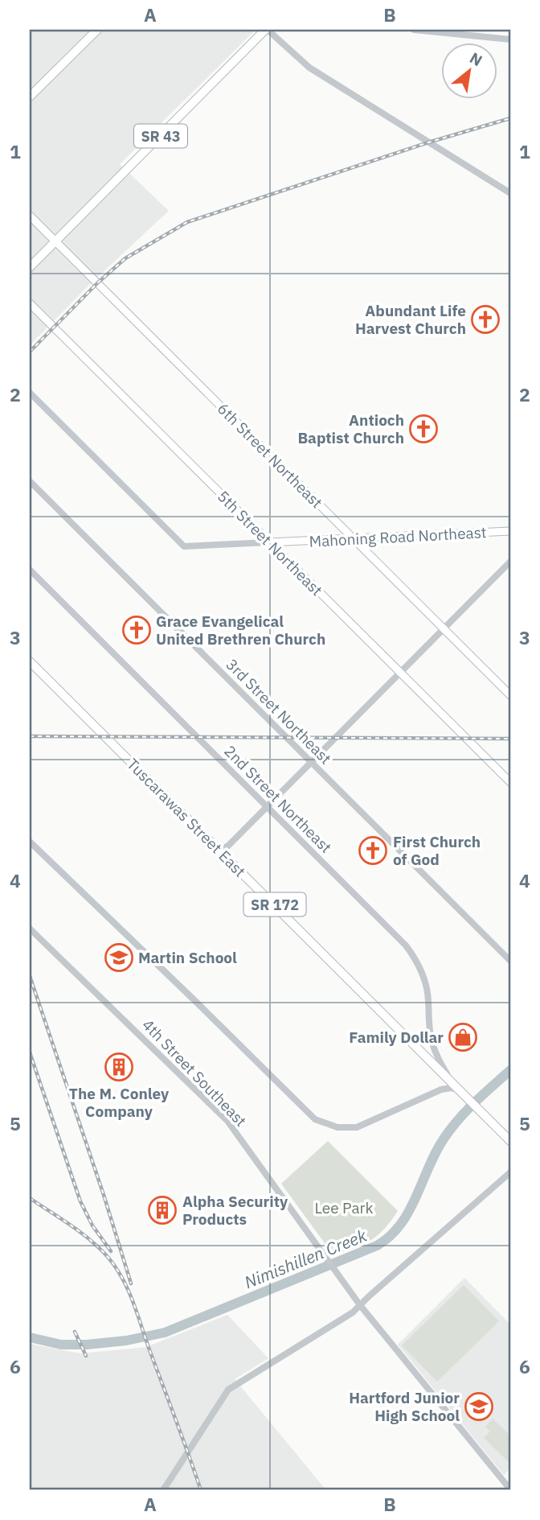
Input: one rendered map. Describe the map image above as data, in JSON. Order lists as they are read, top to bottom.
{
  "streets": {
    "main road": [
      "SR 43",
      "6th Street Northeast",
      "Mahoning Road Northeast",
      "5th Street Northeast",
      "Tuscarawas Street East",
      "SR 172"
    ],
    "street": ["3rd Street Northeast", "2nd Street Northeast", "4th Street Southeast"]
  },
  "crossings": [
    ["SR 43", "6th Street Northeast"],
    ["6th Street Northeast", "Mahoning Road Northeast"],
    ["Mahoning Road Northeast", "5th Street Northeast"],
    ["2nd Street Northeast", "Tuscarawas Street East"]
  ],
  "water": ["Nimishillen Creek"],
  "parks": ["Lee Park"],
  "places": {
    "church": [
      "Abundant Life Harvest Church",
      "Antioch Baptist Church",
      "Grace Evangelical United Brethren Church",
      "First Church of God"
    ],
    "school or university": ["Martin School", "Hartford Junior High School"],
    "shop": ["Family Dollar"],
    "building": ["The M. Conley Company", "Alpha Security Products"]
  },
  "north": "top right",
  "grid": {
    "columns": ["A", "B"],
    "rows": [
      "1",
      "2",
      "3",
      "4",
      "5",
      "6"
    ]
  }
}
